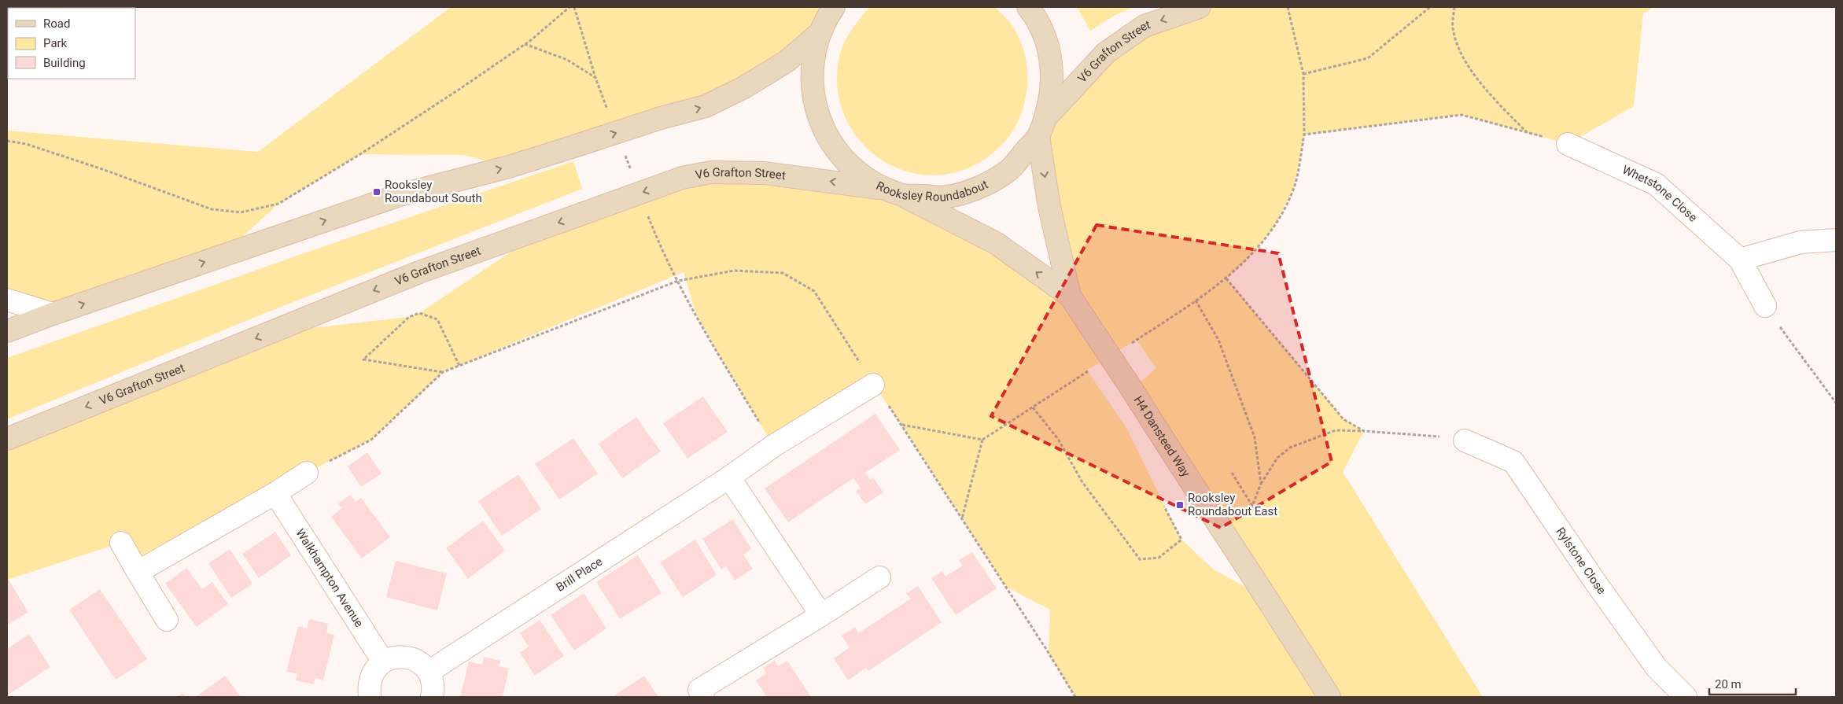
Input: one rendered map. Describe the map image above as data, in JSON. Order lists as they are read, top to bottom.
{
  "streets": {
    "street": [
      "V6 Grafton Street",
      "Rooksley Roundabout",
      "Whetstone Close",
      "H4 Dansteed Way",
      "Rylstone Close",
      "Brill Place",
      "Walkhampton Avenue"
    ]
  },
  "crossings": [
    ["V6 Grafton Street", "Rooksley Roundabout"],
    ["V6 Grafton Street", "H4 Dansteed Way"],
    ["Rooksley Roundabout", "H4 Dansteed Way"]
  ],
  "places": {
    "transit": ["Rooksley Roundabout South", "Rooksley Roundabout East"]
  },
  "legend": ["Road", "Park", "Building"],
  "scale_bar": "20 m"
}
